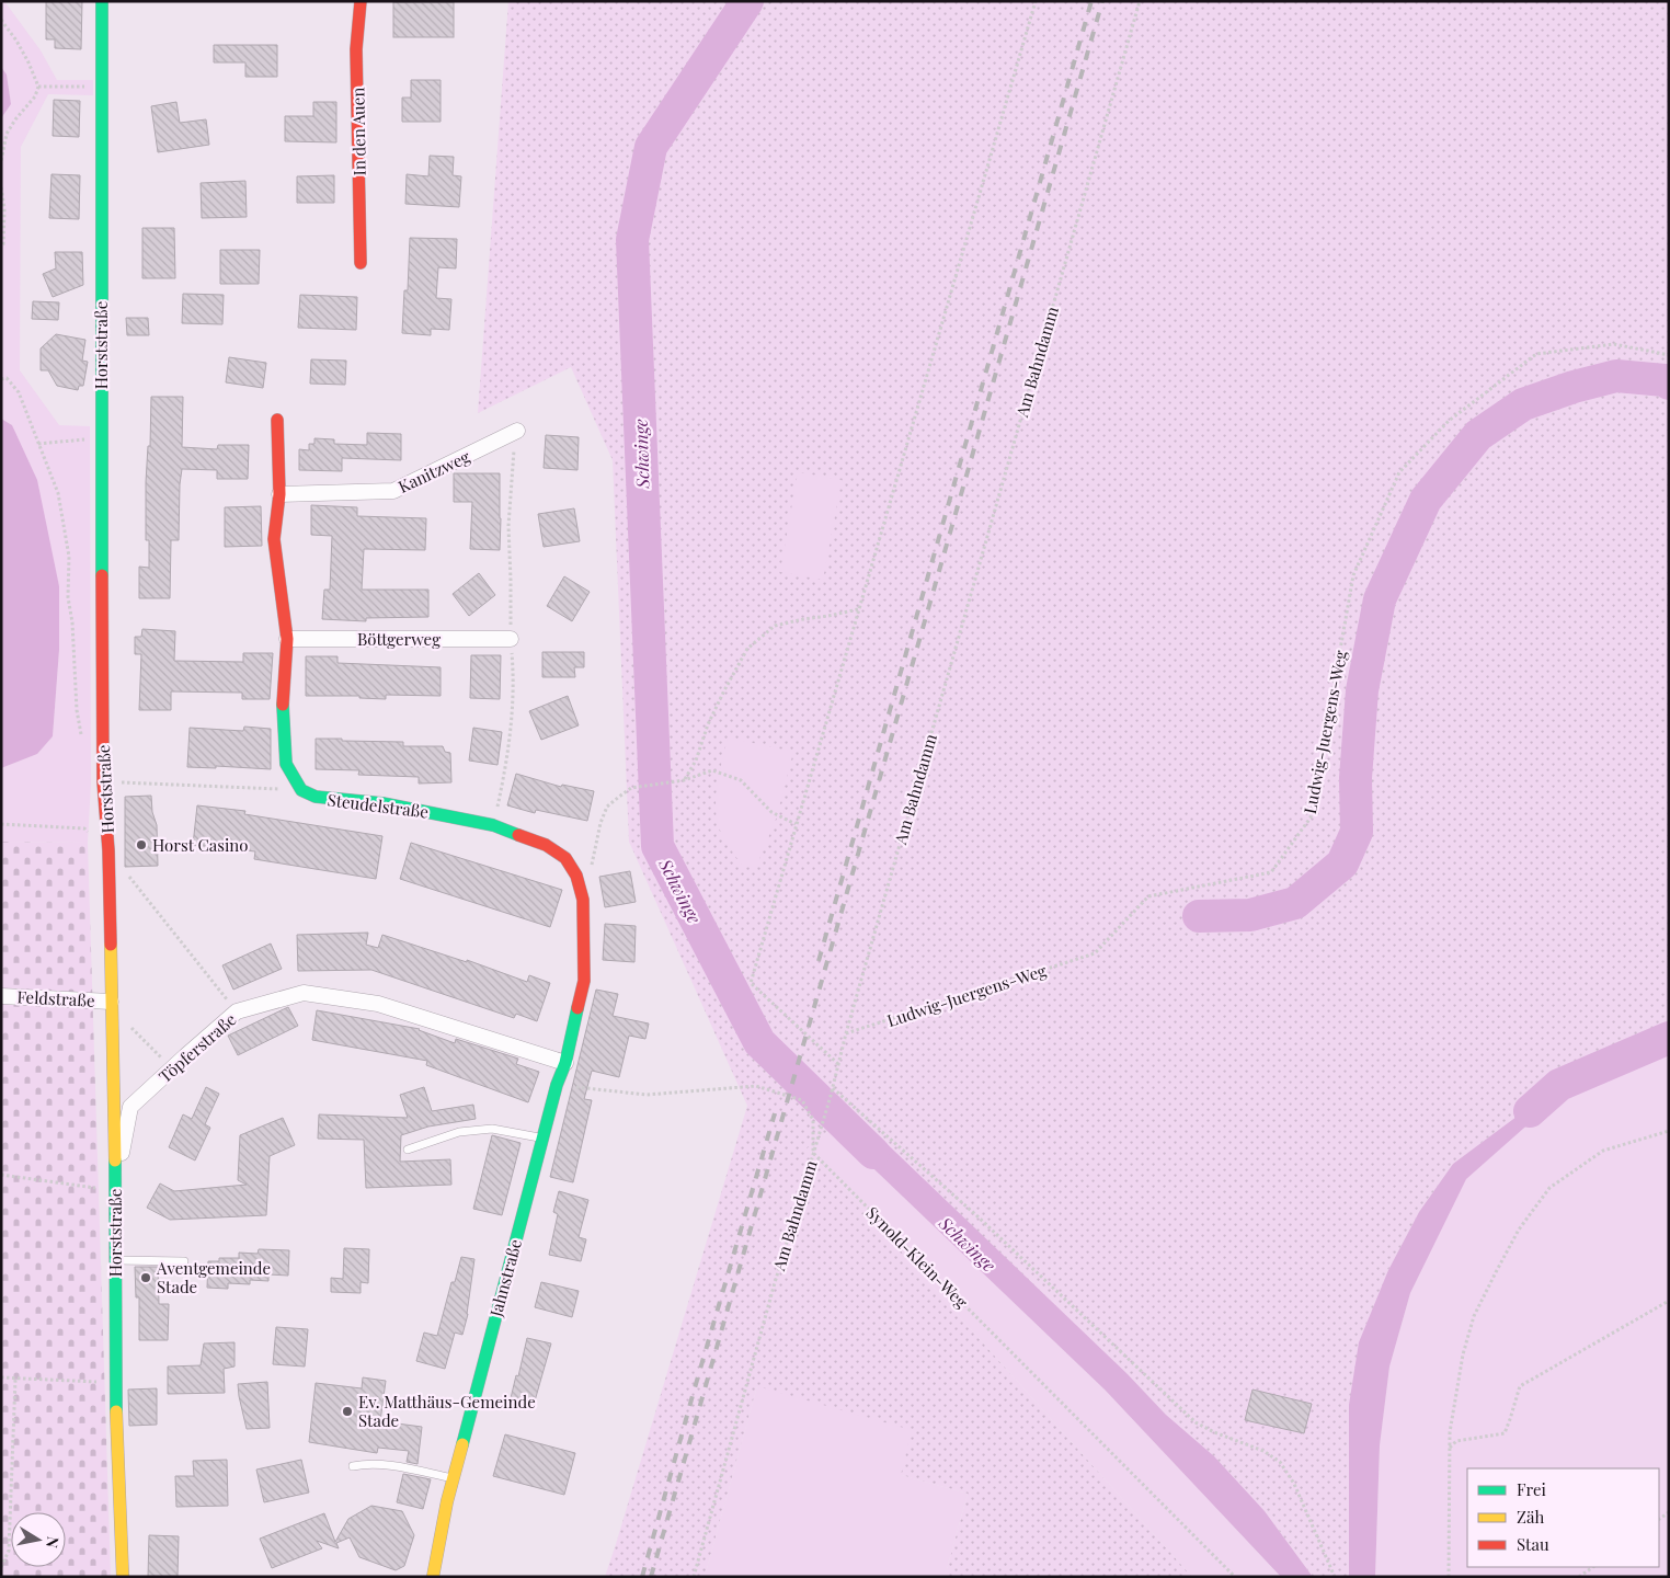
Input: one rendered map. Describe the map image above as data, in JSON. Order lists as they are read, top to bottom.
{
  "streets": {
    "street": [
      "In den Auen",
      "Horststraße",
      "Kanitzweg",
      "Böttgerweg",
      "Steudelstraße",
      "Feldstraße",
      "Töpferstraße",
      "Jahnstraße"
    ],
    "path": ["Am Bahndamm", "Ludwig-Juergens-Weg", "Synold-Klein-Weg"]
  },
  "crossings": [
    ["Horststraße", "Feldstraße"],
    ["Horststraße", "Töpferstraße"],
    ["Am Bahndamm", "Ludwig-Juergens-Weg"],
    ["Am Bahndamm", "Synold-Klein-Weg"],
    ["Steudelstraße", "Jahnstraße"],
    ["Töpferstraße", "Jahnstraße"]
  ],
  "water": ["Schwinge"],
  "places": ["Horst Casino", "Aventgemeinde Stade", "Ev. Matthäus-Gemeinde Stade"],
  "legend": ["Frei", "Zäh", "Stau"],
  "north": "right"
}
